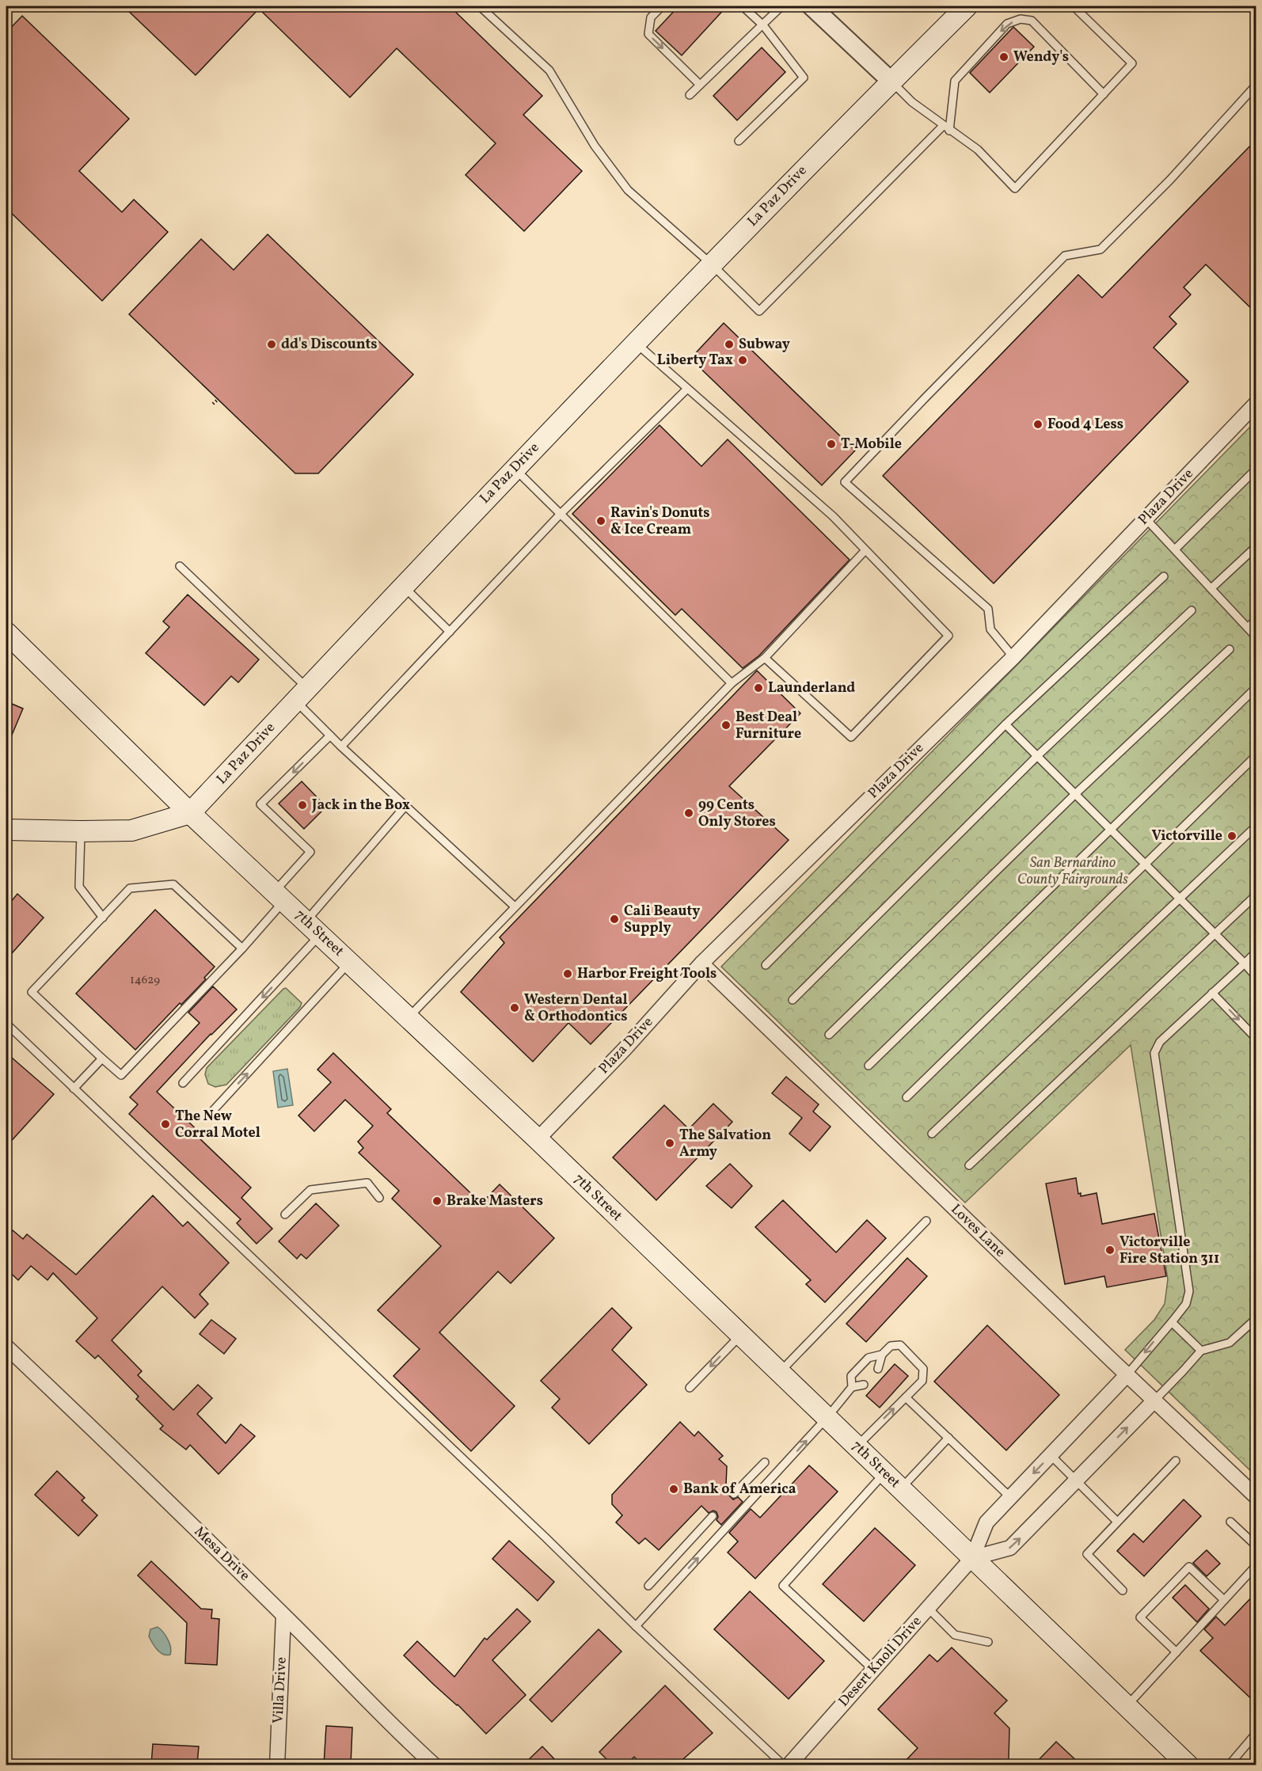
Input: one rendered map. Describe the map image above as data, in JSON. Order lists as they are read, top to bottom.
{
  "streets": {
    "main road": ["La Paz Drive", "7th Street"],
    "street": [
      "Plaza Drive",
      "Loves Lane",
      "Mesa Drive",
      "Desert Knoll Drive",
      "Villa Drive"
    ]
  },
  "crossings": [
    ["La Paz Drive", "7th Street"],
    ["Plaza Drive", "7th Street"],
    ["Plaza Drive", "Loves Lane"],
    ["7th Street", "Desert Knoll Drive"],
    ["Loves Lane", "Desert Knoll Drive"],
    ["Mesa Drive", "Villa Drive"]
  ],
  "parks": ["San Bernardino County Fairgrounds"],
  "places": [
    "Wendy's",
    "dd's Discounts",
    "Subway",
    "Liberty Tax",
    "Food 4 Less",
    "T-Mobile",
    "Ravin's Donuts & Ice Cream",
    "Launderland",
    "Best Deal Furniture",
    "Jack in the Box",
    "99 Cents Only Stores",
    "Victorville",
    "Cali Beauty Supply",
    "Harbor Freight Tools",
    "Western Dental & Orthodontics",
    "The New Corral Motel",
    "The Salvation Army",
    "Brake Masters",
    "Victorville Fire Station 311",
    "Bank of America"
  ],
  "house_numbers": ["14629"]
}
